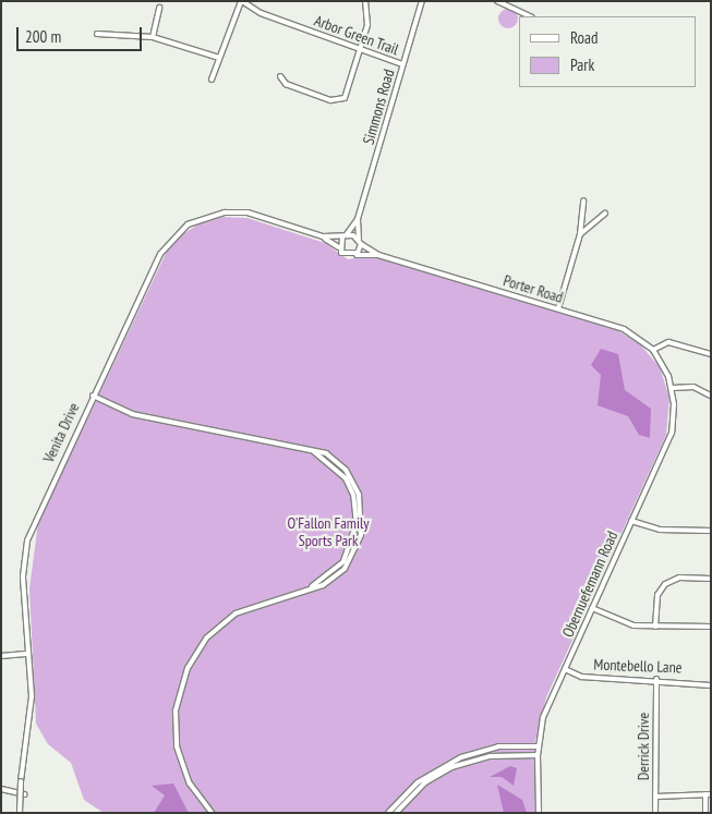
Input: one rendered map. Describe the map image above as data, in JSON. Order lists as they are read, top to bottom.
{
  "streets": {
    "street": [
      "Arbor Green Trail",
      "Simmons Road",
      "Porter Road",
      "Venita Drive",
      "Obernuefemann Road",
      "Montebello Lane",
      "Derrick Drive"
    ]
  },
  "crossings": [
    ["Arbor Green Trail", "Simmons Road"],
    ["Simmons Road", "Porter Road"],
    ["Simmons Road", "Venita Drive"],
    ["Porter Road", "Venita Drive"],
    ["Porter Road", "Obernuefemann Road"],
    ["Obernuefemann Road", "Montebello Lane"],
    ["Montebello Lane", "Derrick Drive"]
  ],
  "parks": ["O'Fallon Family Sports Park"],
  "legend": ["Road", "Park"],
  "scale_bar": "200 m"
}
